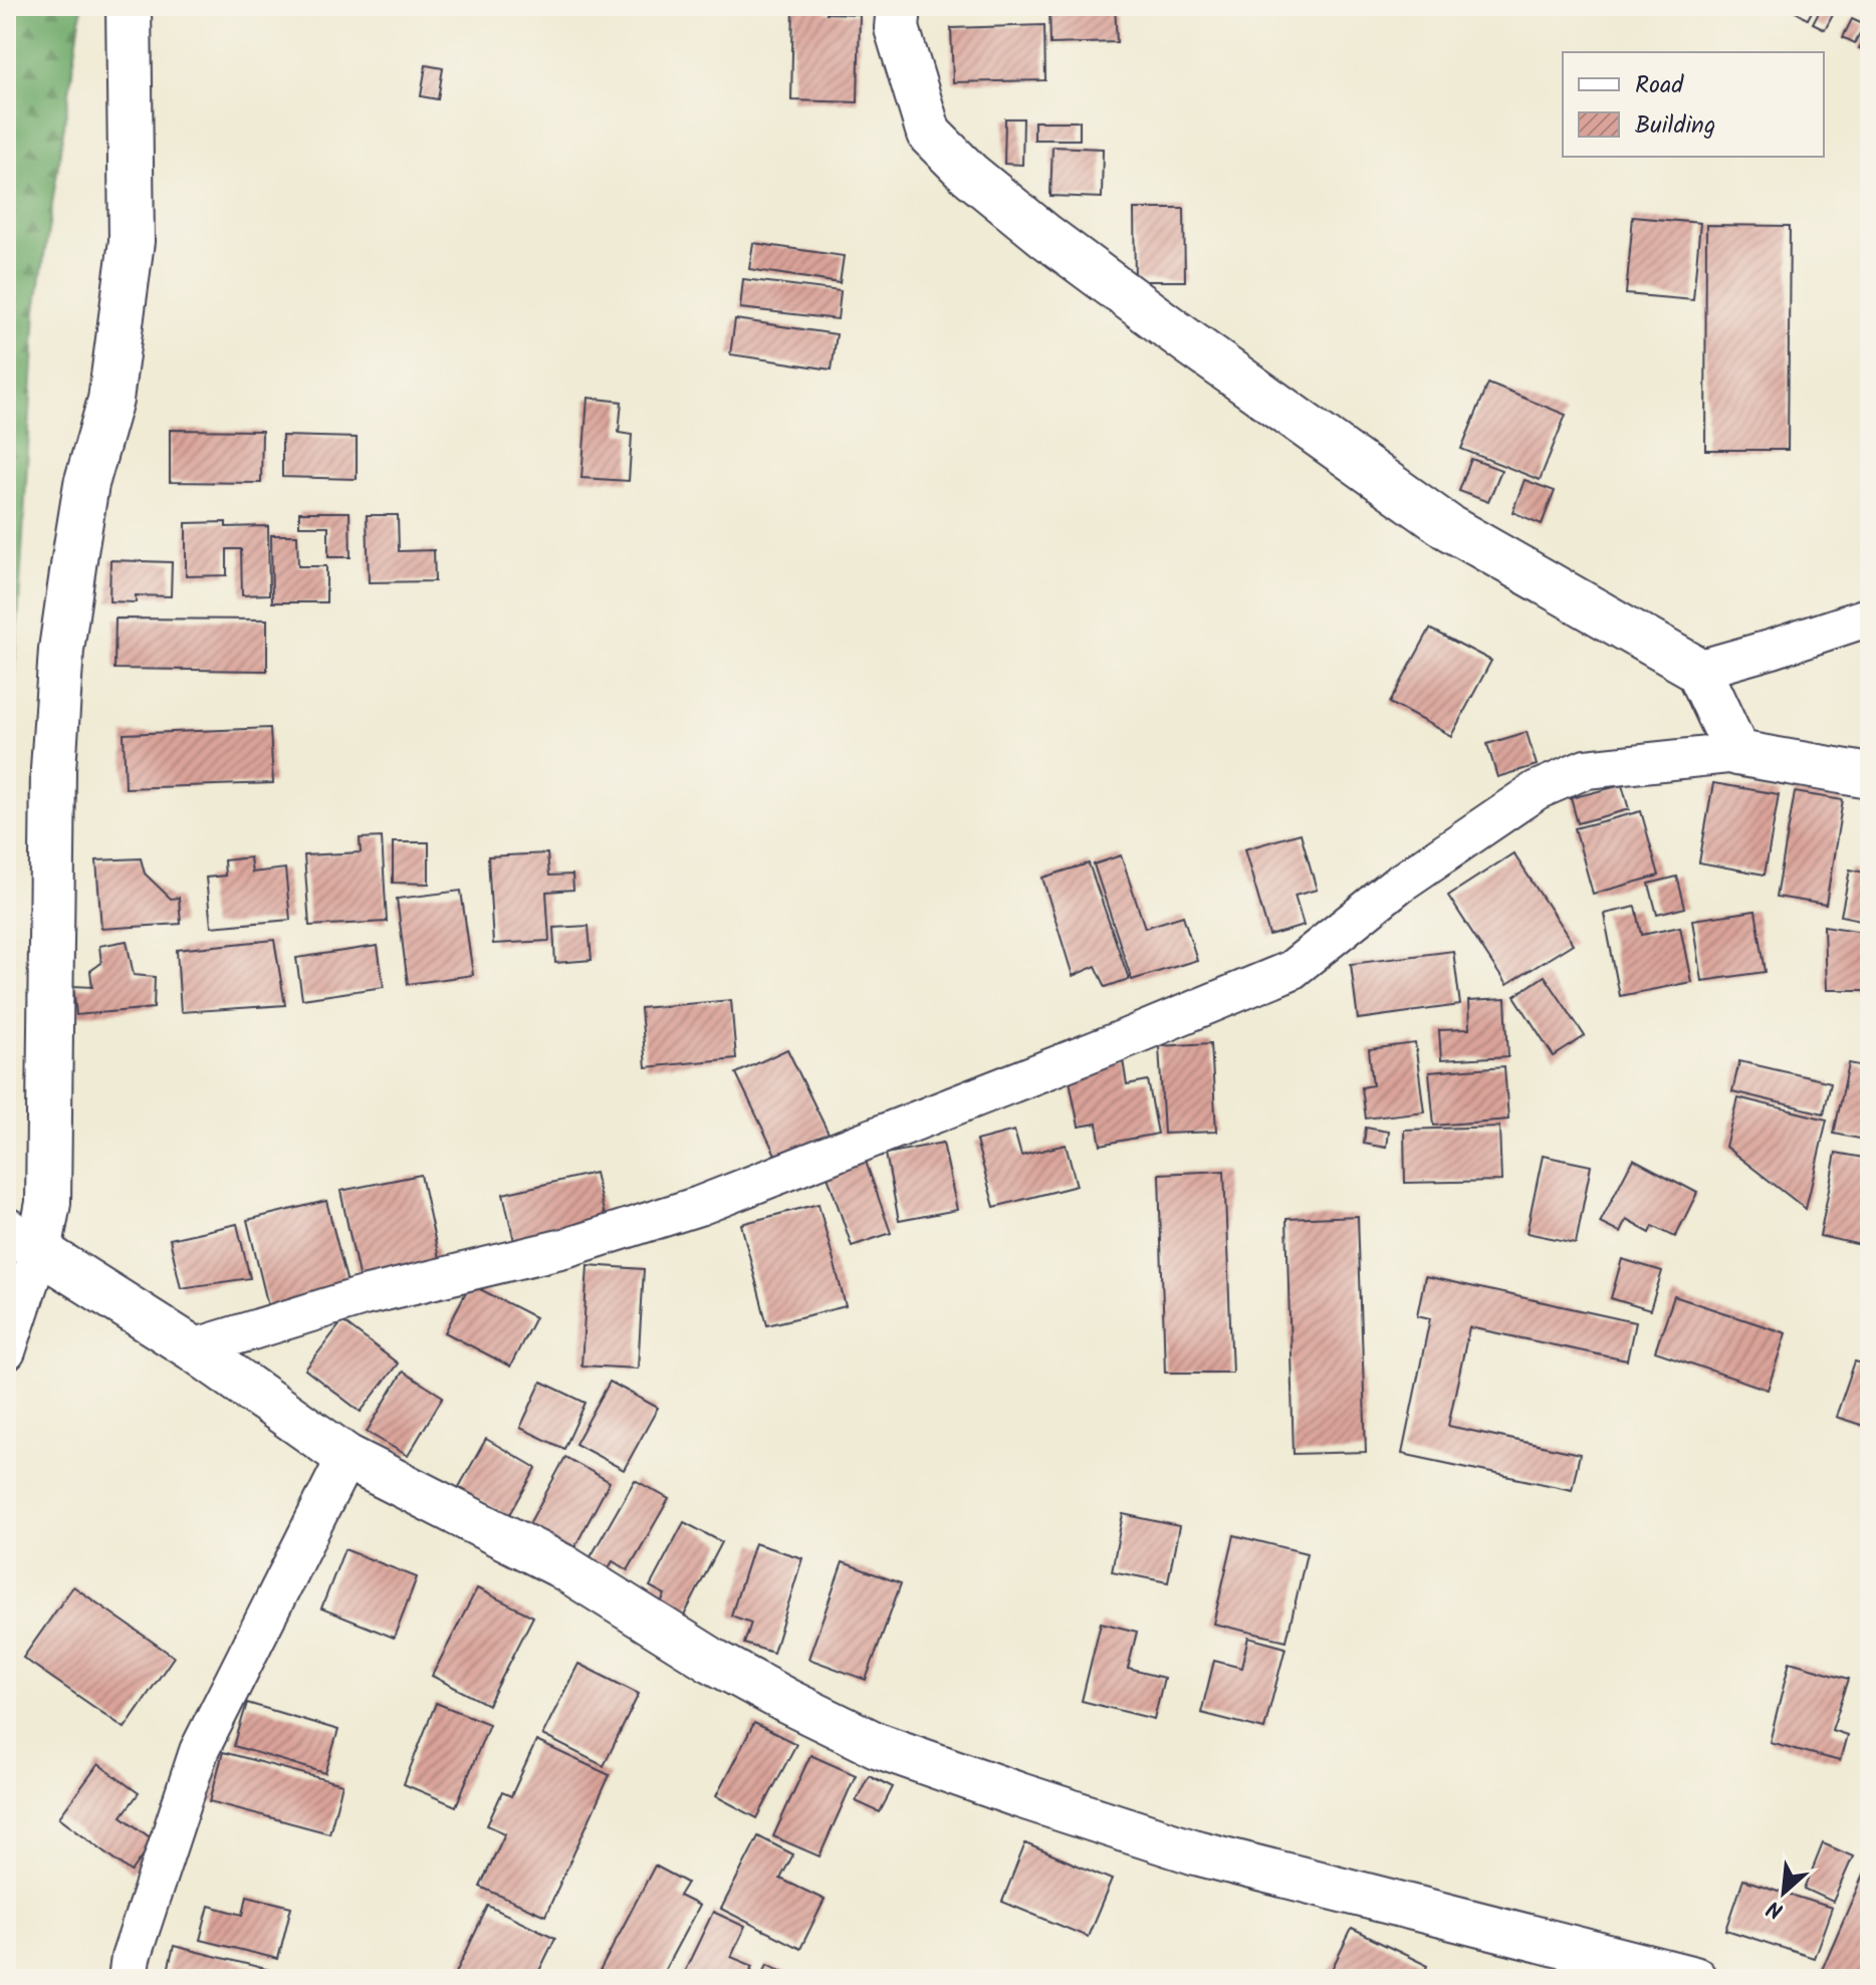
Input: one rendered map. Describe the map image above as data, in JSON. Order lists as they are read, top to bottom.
{
  "legend": ["Road", "Building"],
  "north": "bottom left"
}
